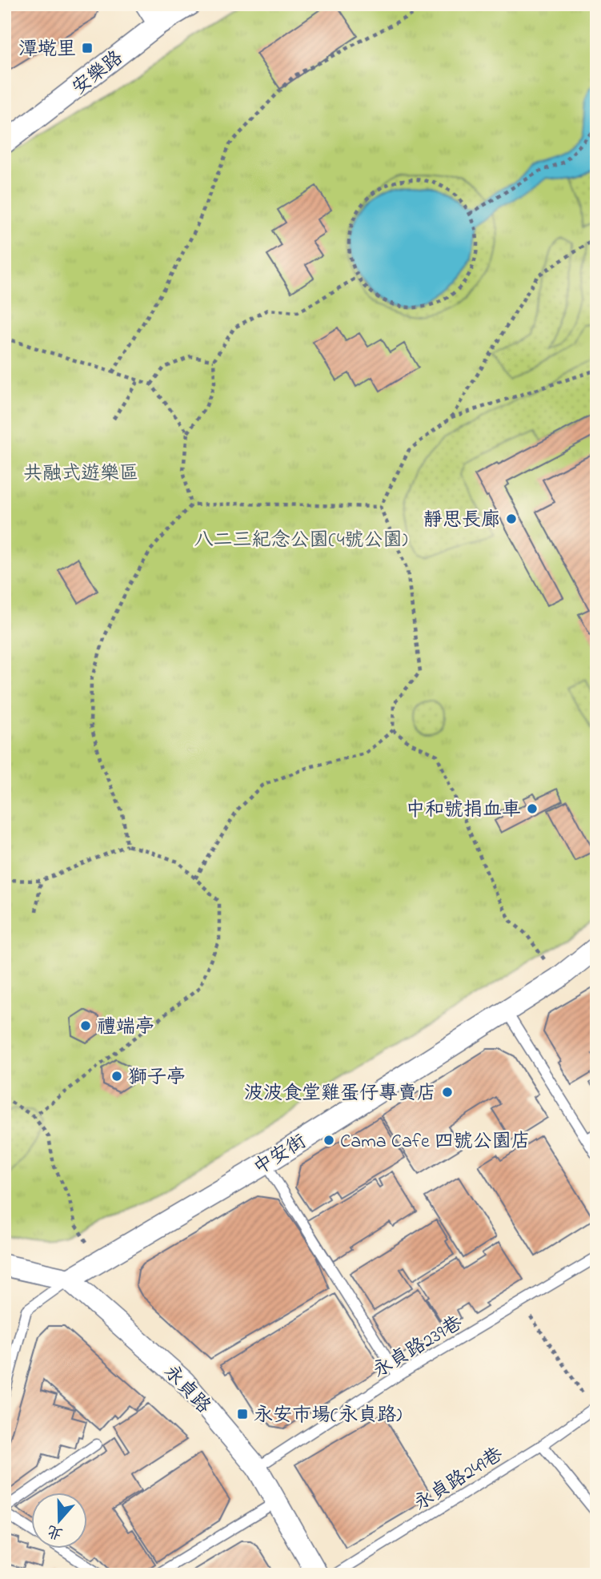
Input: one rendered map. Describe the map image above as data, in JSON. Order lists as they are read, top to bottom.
{
  "streets": {
    "street": ["安樂路", "中安街", "永貞路"],
    "lane": ["永貞路239巷", "永貞路249巷"]
  },
  "crossings": [
    ["中安街", "永貞路"],
    ["永貞路239巷", "永貞路"]
  ],
  "parks": ["共融式遊樂區", "八二三紀念公園(4號公園)"],
  "places": {
    "transit": ["潭墘里", "永安市場(永貞路)"],
    "other": [
      "靜思長廊",
      "中和號捐血車",
      "禮端亭",
      "獅子亭",
      "波波食堂雞蛋仔專賣店",
      "Cama Cafe 四號公園店"
    ]
  },
  "north": "bottom"
}
